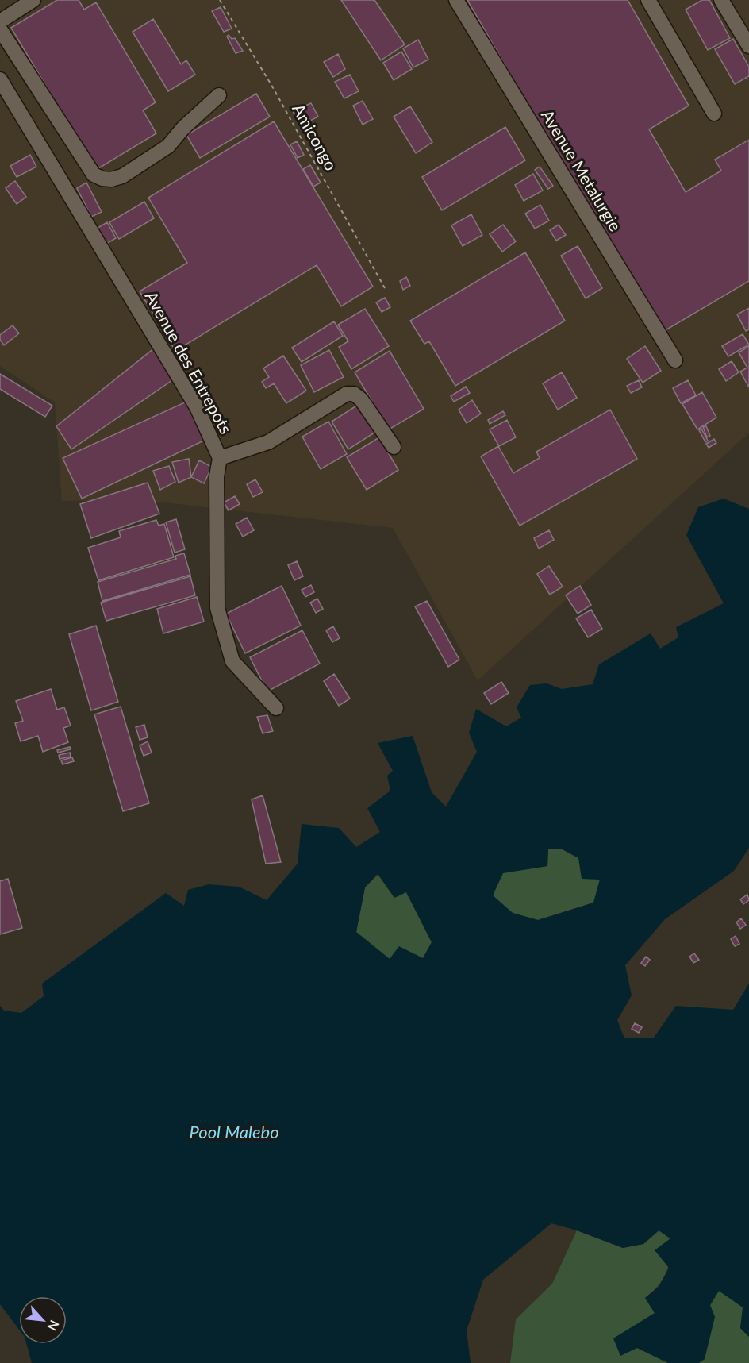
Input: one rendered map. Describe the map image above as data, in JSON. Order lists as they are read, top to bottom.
{
  "streets": {
    "street": ["Avenue Metalurgie", "Avenue des Entrepots"],
    "path": ["Amicongo"]
  },
  "water": ["Pool Malebo"],
  "north": "bottom right"
}
